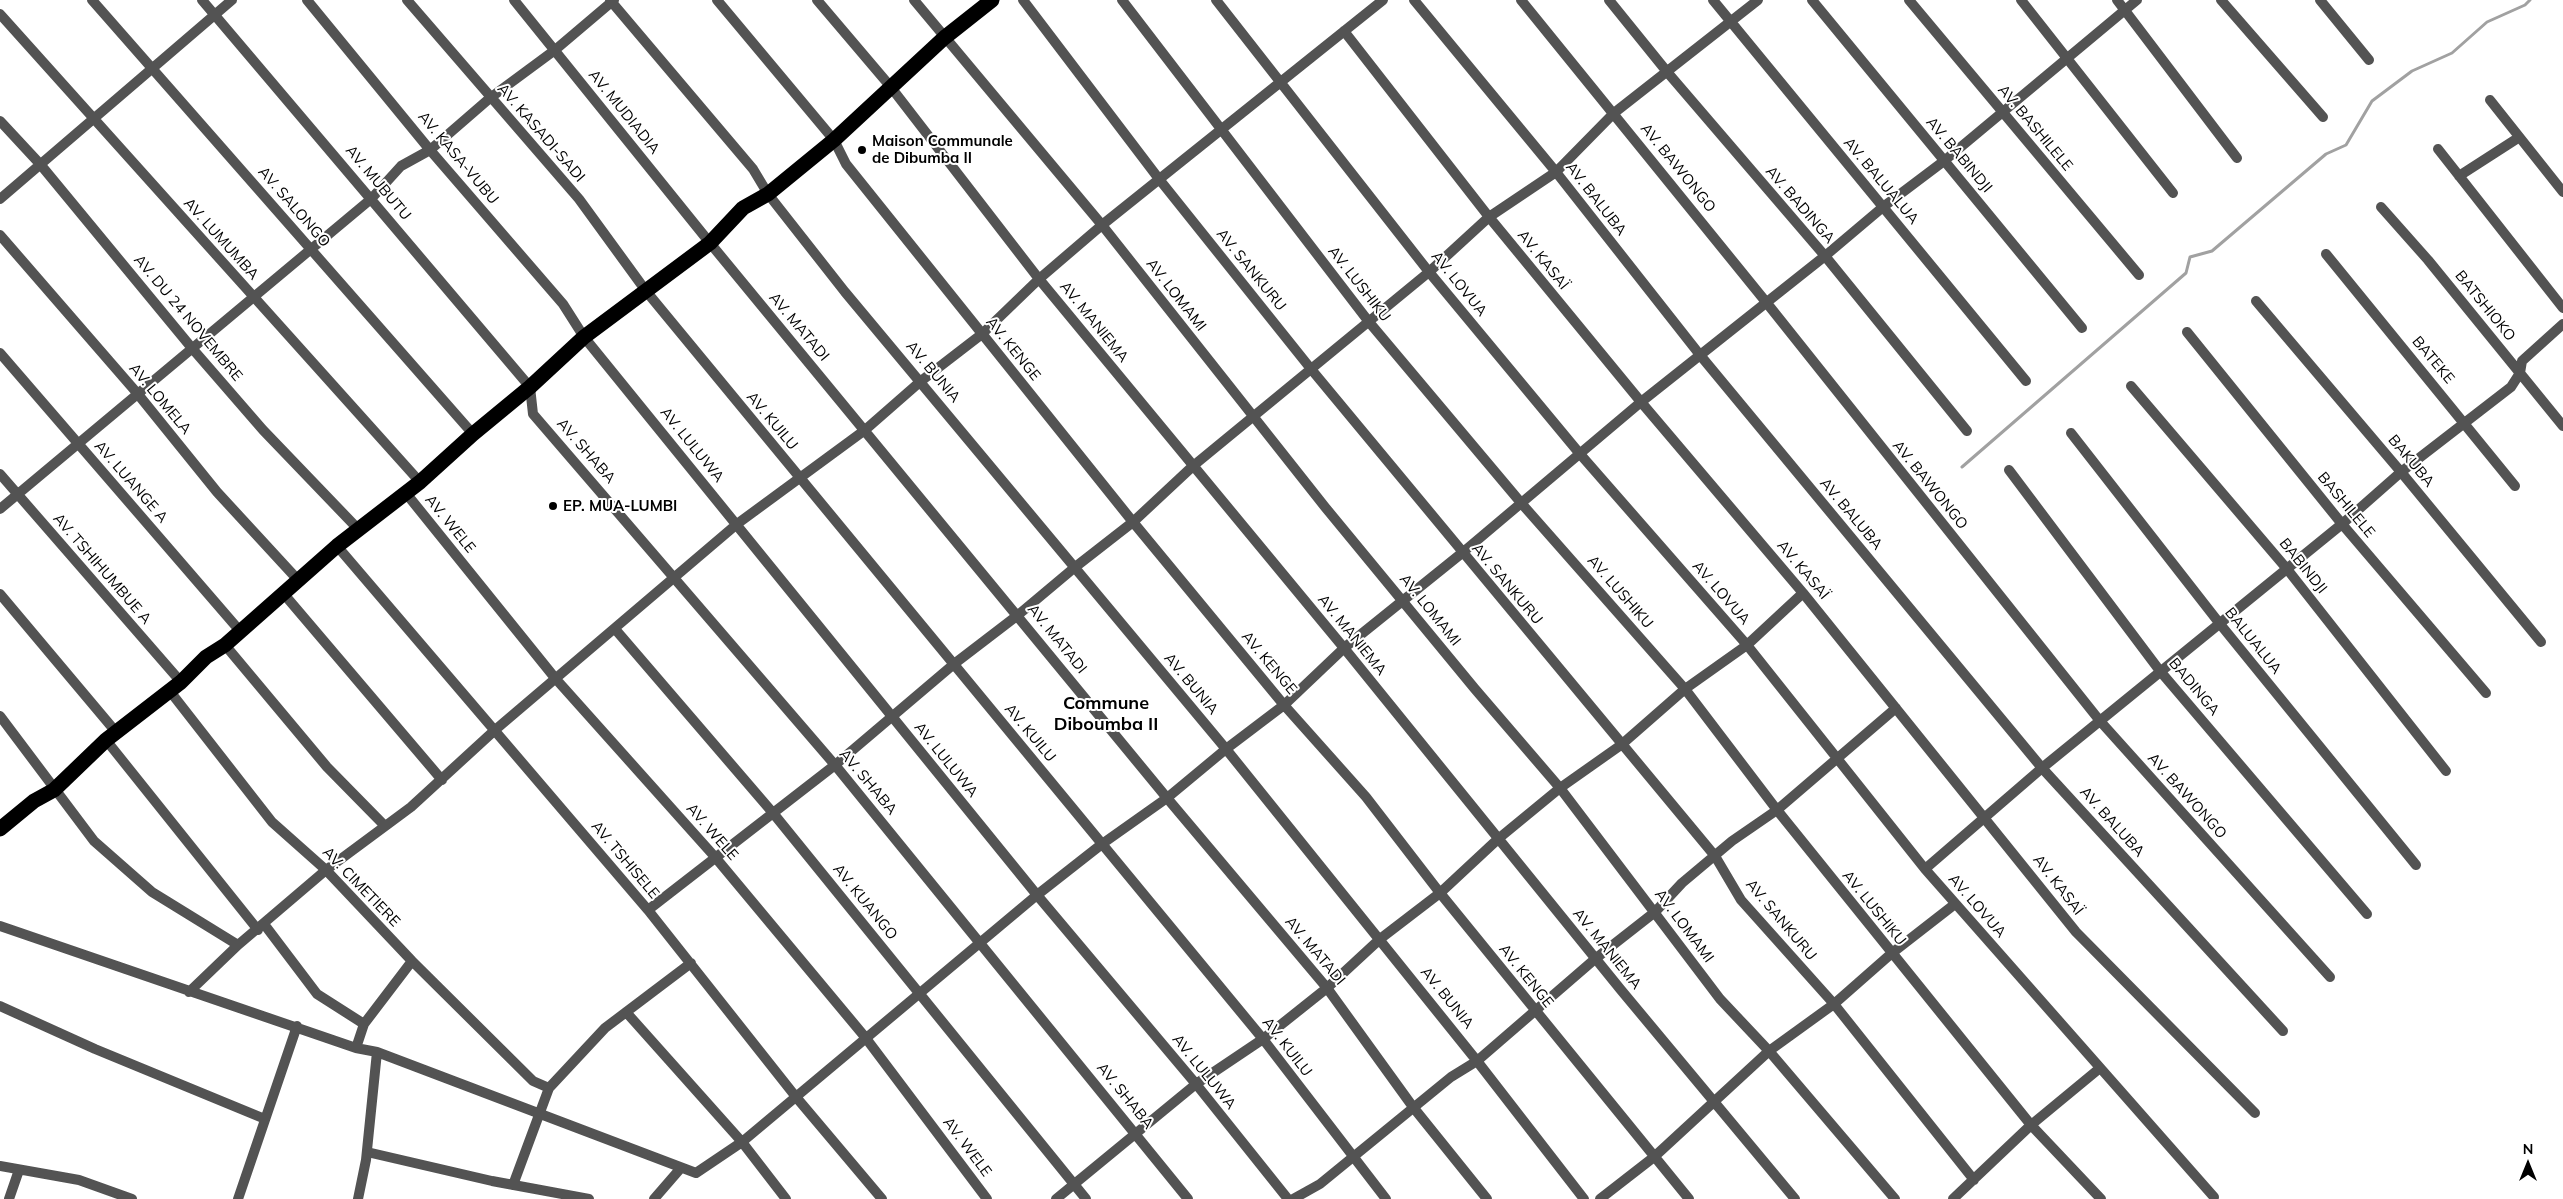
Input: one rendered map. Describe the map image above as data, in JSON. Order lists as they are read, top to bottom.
{
  "streets": {
    "street": [
      "AV. MUDIADIA",
      "AV. BASHILELE",
      "AV. KASADI-SADI",
      "AV. BABINDJI",
      "AV. KASA-VUBU",
      "AV. BAWONGO",
      "AV. BALUALUA",
      "AV. MUBUTU",
      "AV. BALUBA",
      "AV. BADINGA",
      "AV. SALONGO",
      "AV. LUMUMBA",
      "AV. KASAÏ",
      "AV. SANKURU",
      "AV. LUSHIKU",
      "AV. LOVUA",
      "AV. LOMAMI",
      "BATSHIOKO",
      "AV. DU 24 NOVEMBRE",
      "AV. MANIEMA",
      "AV. MATADI",
      "AV. KENGE",
      "BATEKE",
      "AV. BUNIA",
      "AV. LOMELA",
      "AV. KUILU",
      "AV. LULUWA",
      "AV. SHABA",
      "BAKUBA",
      "AV. LUANGE A",
      "BASHILELE",
      "AV. WELE",
      "BABINDJI",
      "AV. TSHIHUMBUE A",
      "BALUALUA",
      "BADINGA",
      "AV. TSHISELE",
      "AV. CIMETIERE",
      "AV. KUANGO"
    ]
  },
  "crossings": [
    ["AV. MUDIADIA", "AV. MATADI"],
    ["AV. KASADI-SADI", "AV. KUILU"],
    ["AV. KASA-VUBU", "AV. LULUWA"],
    ["AV. MUBUTU", "AV. SHABA"],
    ["AV. TSHIHUMBUE A", "AV. CIMETIERE"]
  ],
  "districts": ["Commune Diboumba II"],
  "places": ["Maison Communale de Dibumba II", "EP. MUA-LUMBI"],
  "north": "top"
}
